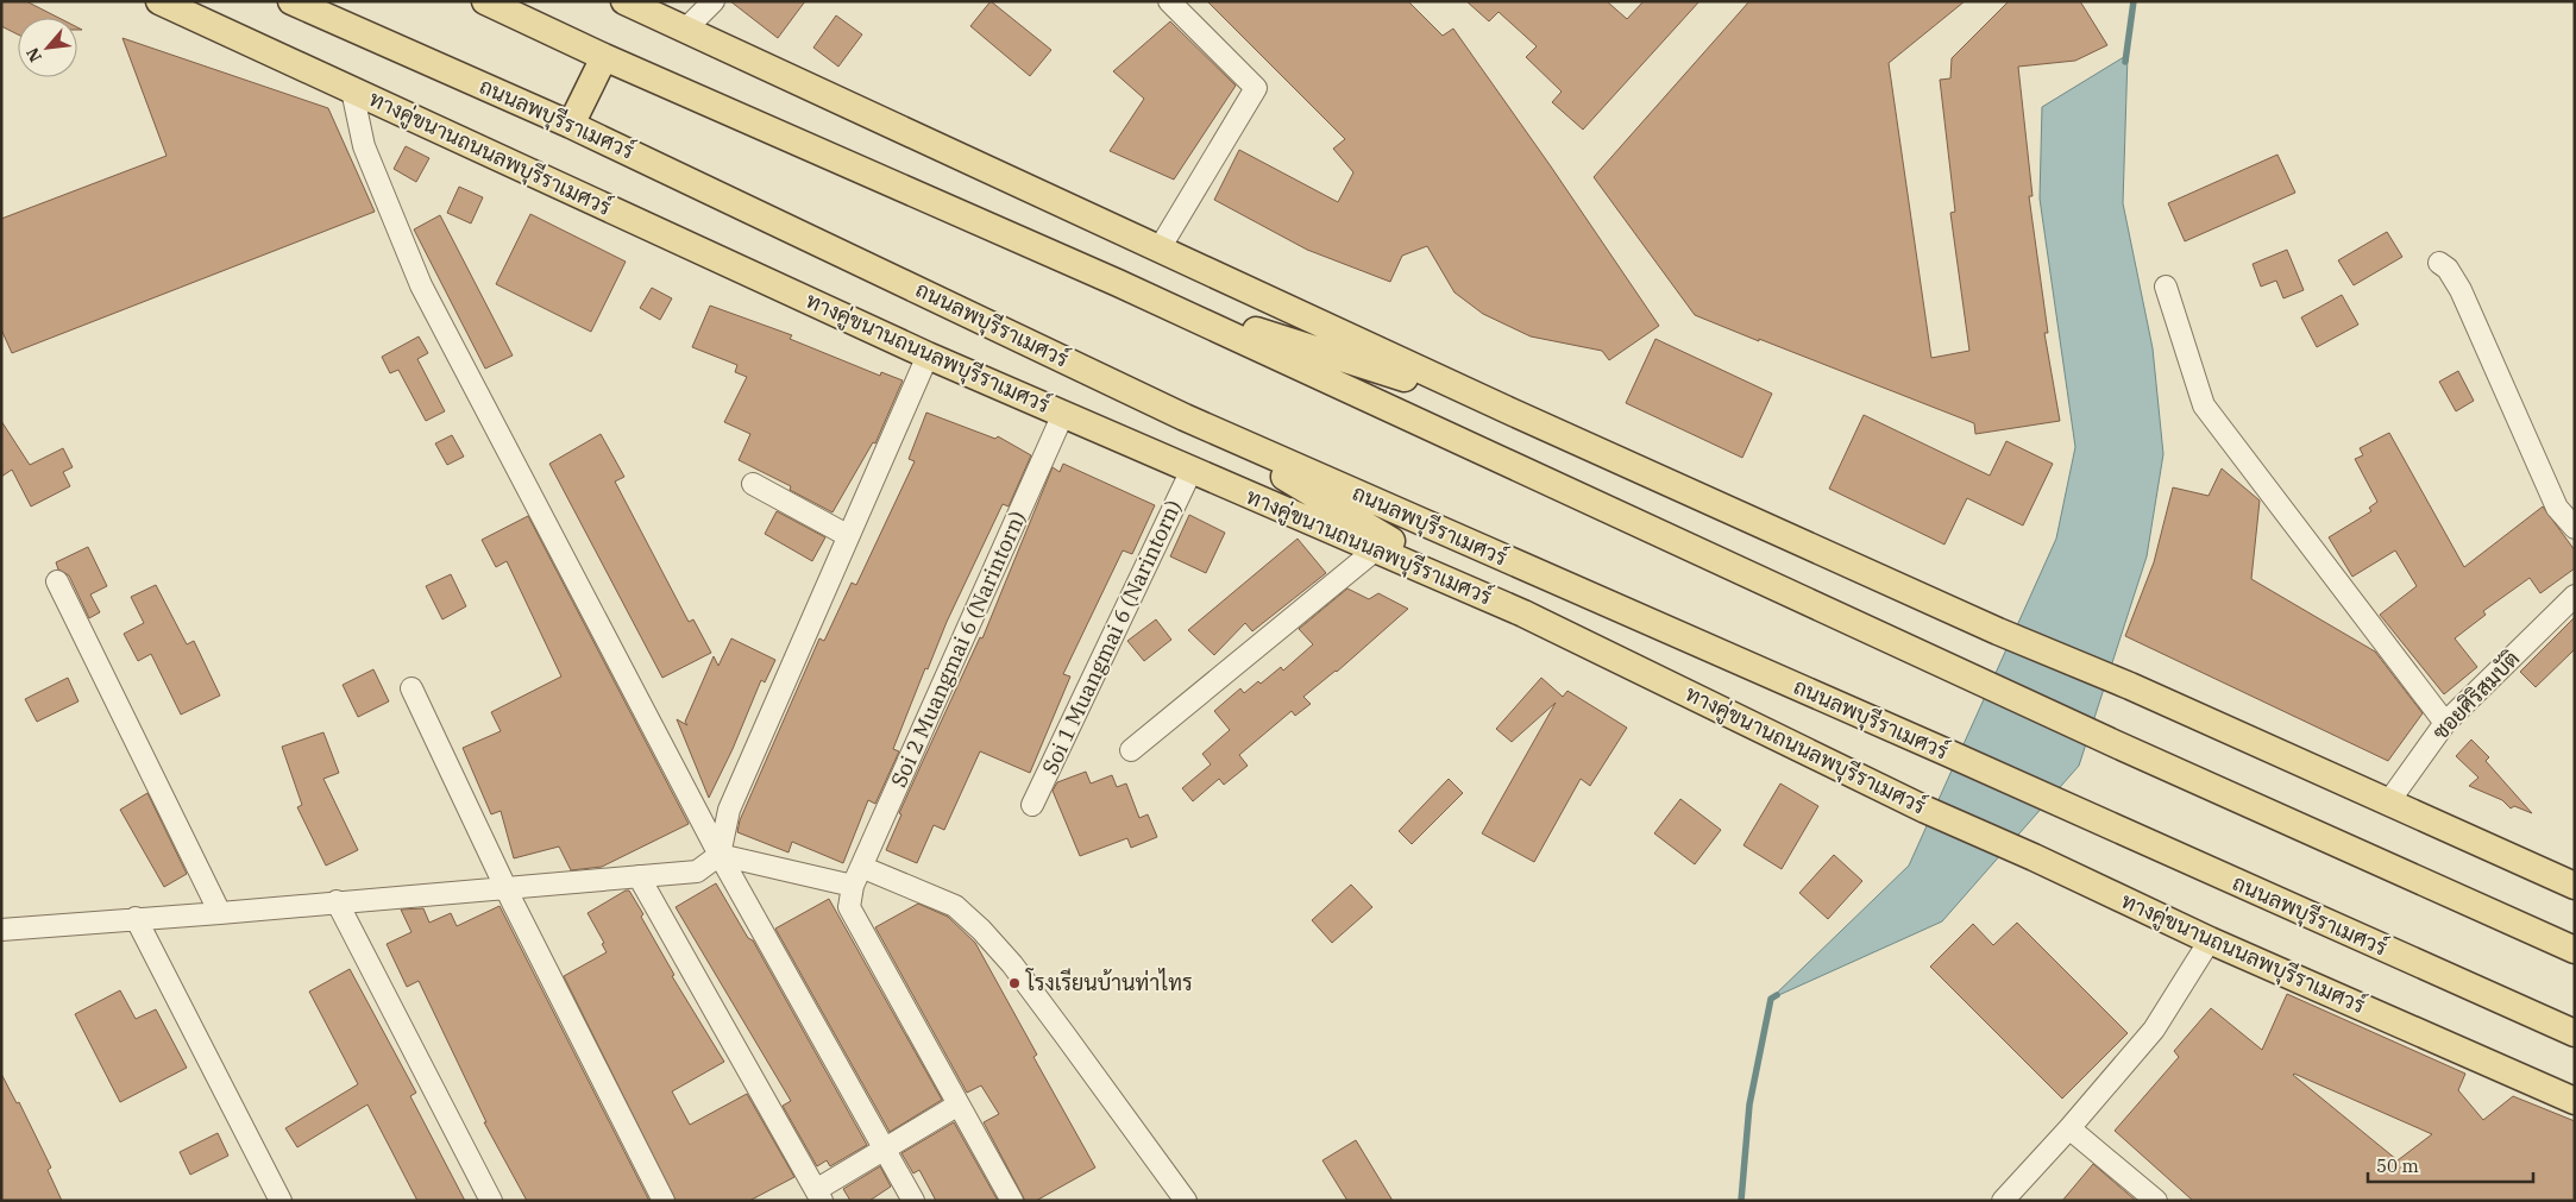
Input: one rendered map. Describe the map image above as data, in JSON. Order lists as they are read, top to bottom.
{
  "streets": {
    "main road": ["ถนนลพบุรีราเมศวร์", "ทางคู่ขนานถนนลพบุรีราเมศวร์"],
    "street": ["Soi 1 Muangmai 6 (Narintorn)", "Soi 2 Muangmai 6 (Narintorn)", "ซอยศิริสมบัติ"]
  },
  "crossings": [
    ["ทางคู่ขนานถนนลพบุรีราเมศวร์", "Soi 1 Muangmai 6 (Narintorn)"],
    ["ทางคู่ขนานถนนลพบุรีราเมศวร์", "Soi 2 Muangmai 6 (Narintorn)"]
  ],
  "places": ["โรงเรียนบ้านท่าไทร"],
  "scale_bar": "50 m",
  "north": "bottom left"
}
